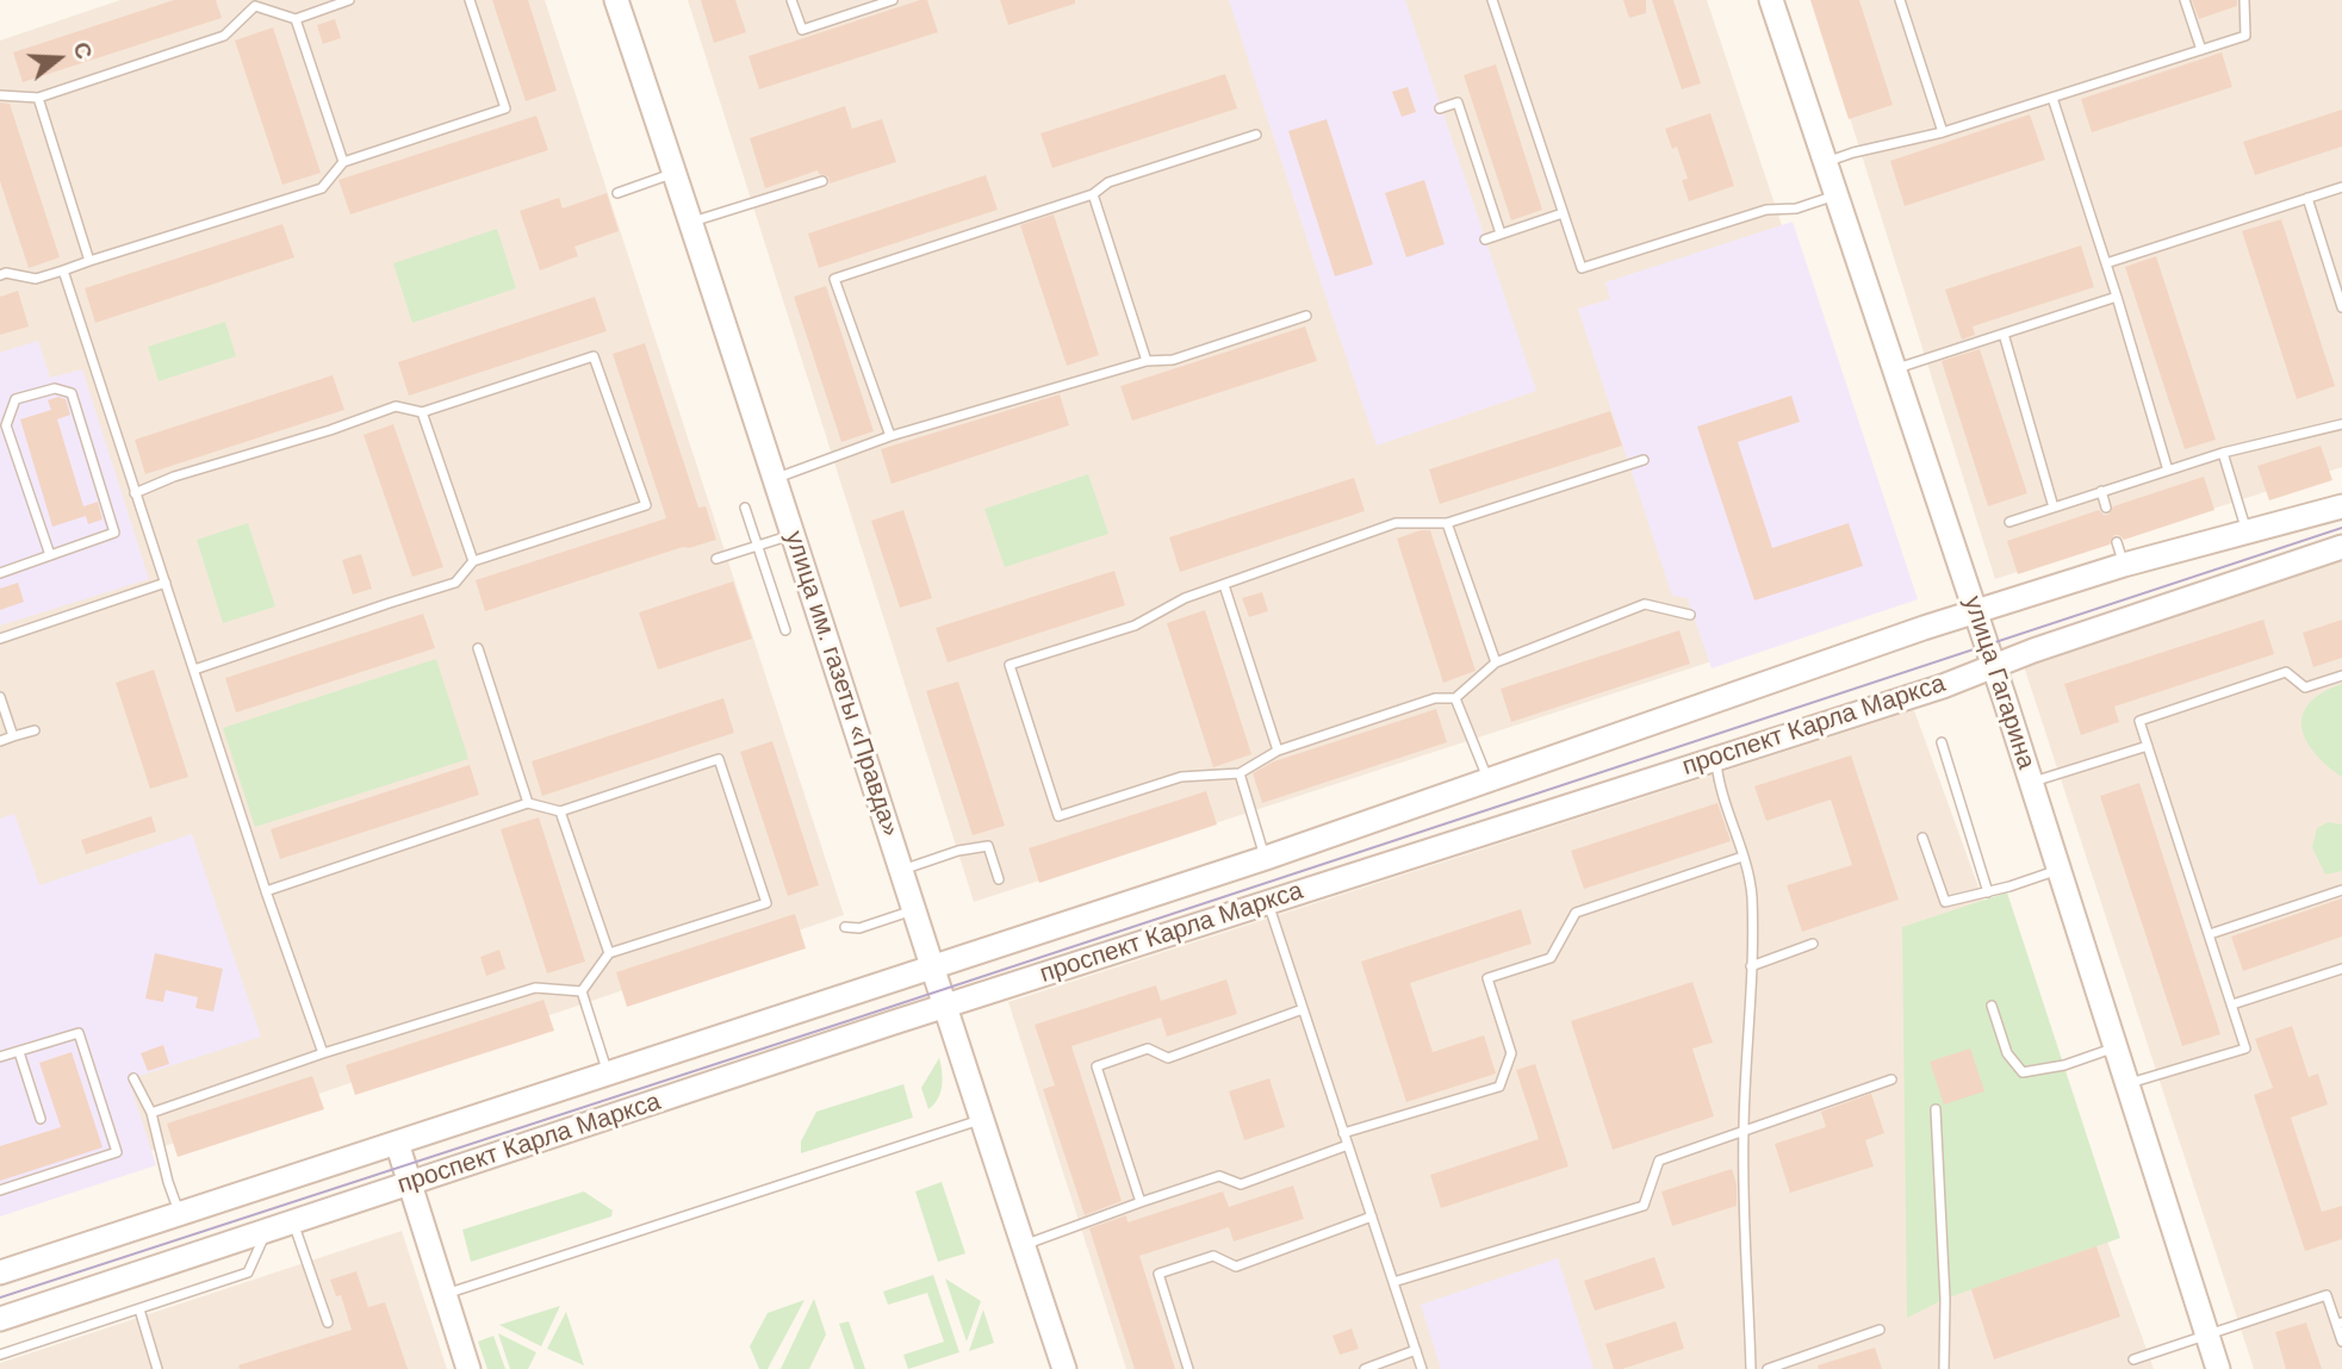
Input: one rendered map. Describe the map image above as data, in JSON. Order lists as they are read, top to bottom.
{
  "streets": {
    "main road": ["улица Гагарина", "улица им. газеты «Правда»", "проспект Карла Маркса"]
  },
  "crossings": [
    ["улица Гагарина", "проспект Карла Маркса"],
    ["улица им. газеты «Правда»", "проспект Карла Маркса"]
  ],
  "north": "right"
}
